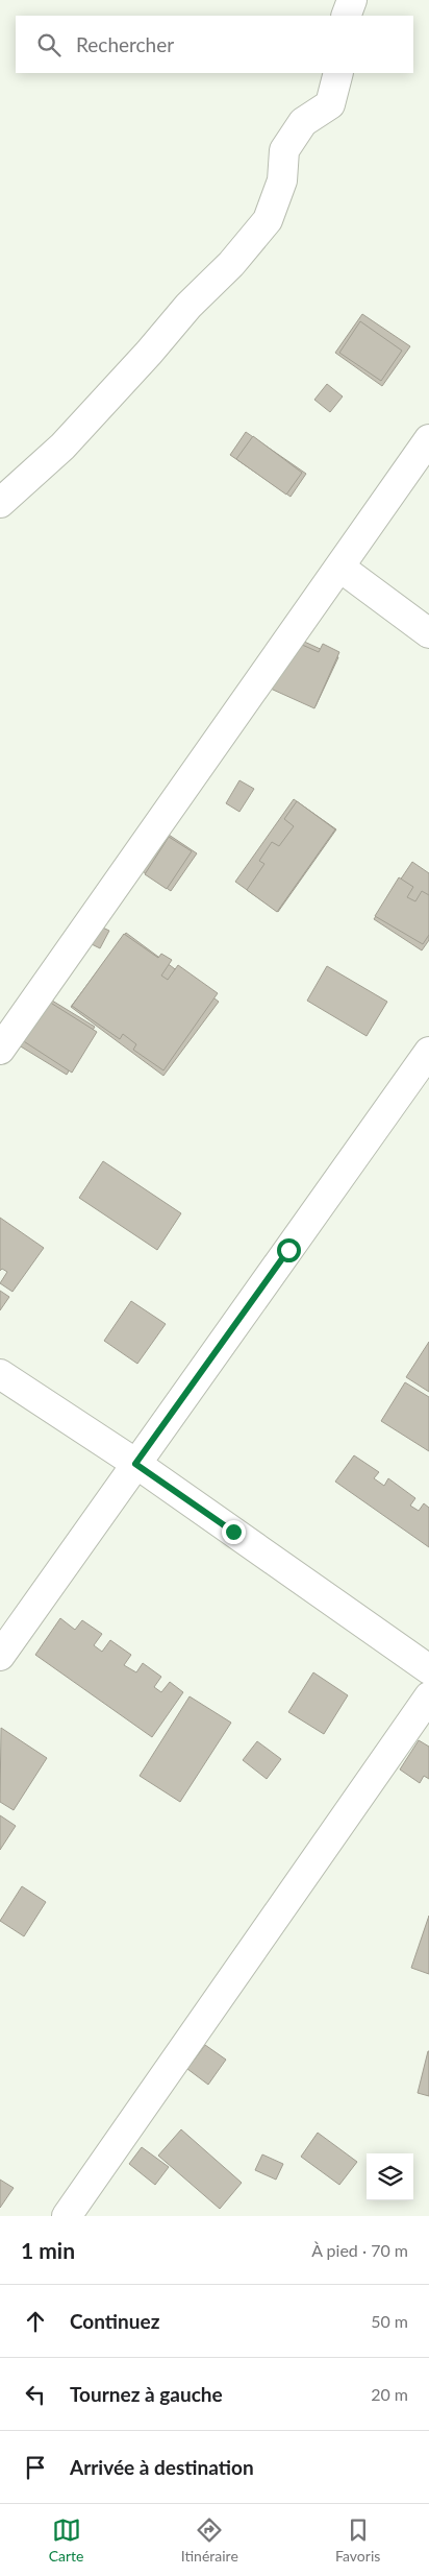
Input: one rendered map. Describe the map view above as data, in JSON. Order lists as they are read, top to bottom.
{
  "page": {
    "search": "Rechercher",
    "heading": ["1 min", "À pied · 70 m"],
    "list": [
      ["Continuez", "50 m"],
      ["Tournez à gauche", "20 m"],
      "Arrivée à destination"
    ],
    "nav": ["Carte", "Itinéraire", "Favoris"]
  }
}
